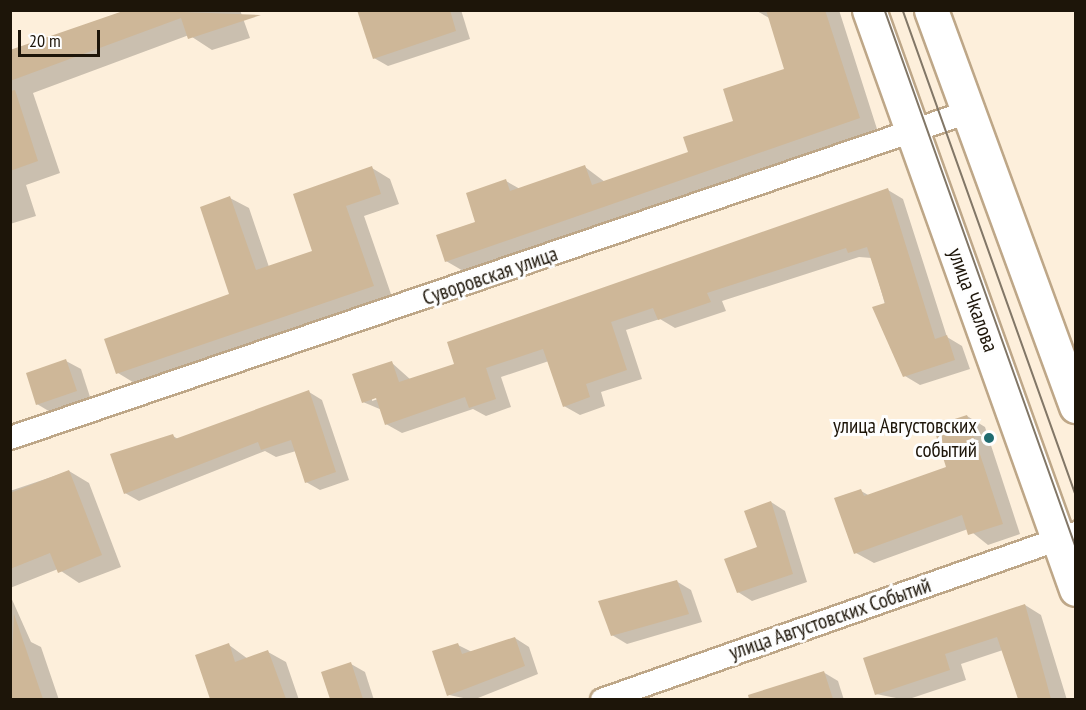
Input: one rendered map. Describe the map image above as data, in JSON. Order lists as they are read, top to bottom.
{
  "streets": {
    "main road": ["улица Чкалова"],
    "street": ["Суворовская улица", "улица Августовских Событий"]
  },
  "crossings": [
    ["Суворовская улица", "улица Чкалова"],
    ["улица Чкалова", "улица Августовских Событий"]
  ],
  "places": ["улица Августовских событий"],
  "scale_bar": "20 m"
}
